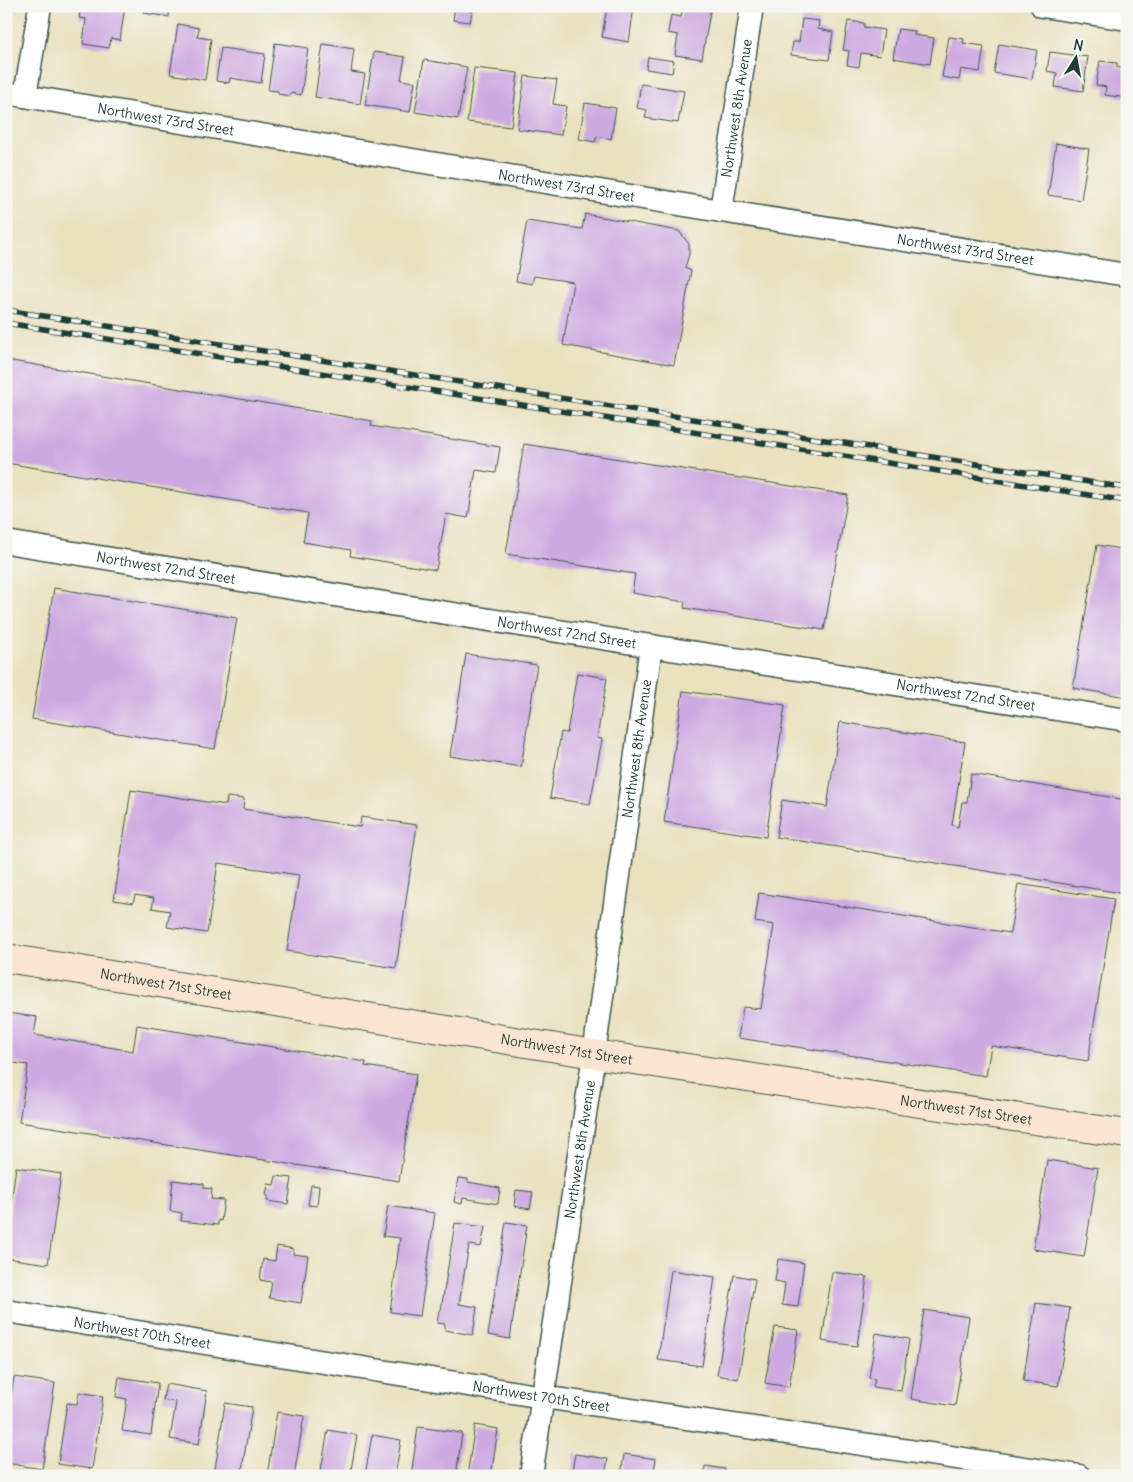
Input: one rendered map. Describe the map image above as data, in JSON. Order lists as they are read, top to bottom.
{
  "streets": {
    "street": [
      "Northwest 8th Avenue",
      "Northwest 73rd Street",
      "Northwest 72nd Street",
      "Northwest 71st Street",
      "Northwest 70th Street"
    ]
  },
  "crossings": [
    ["Northwest 8th Avenue", "Northwest 73rd Street"],
    ["Northwest 8th Avenue", "Northwest 72nd Street"],
    ["Northwest 8th Avenue", "Northwest 71st Street"],
    ["Northwest 8th Avenue", "Northwest 70th Street"]
  ],
  "north": "top"
}
